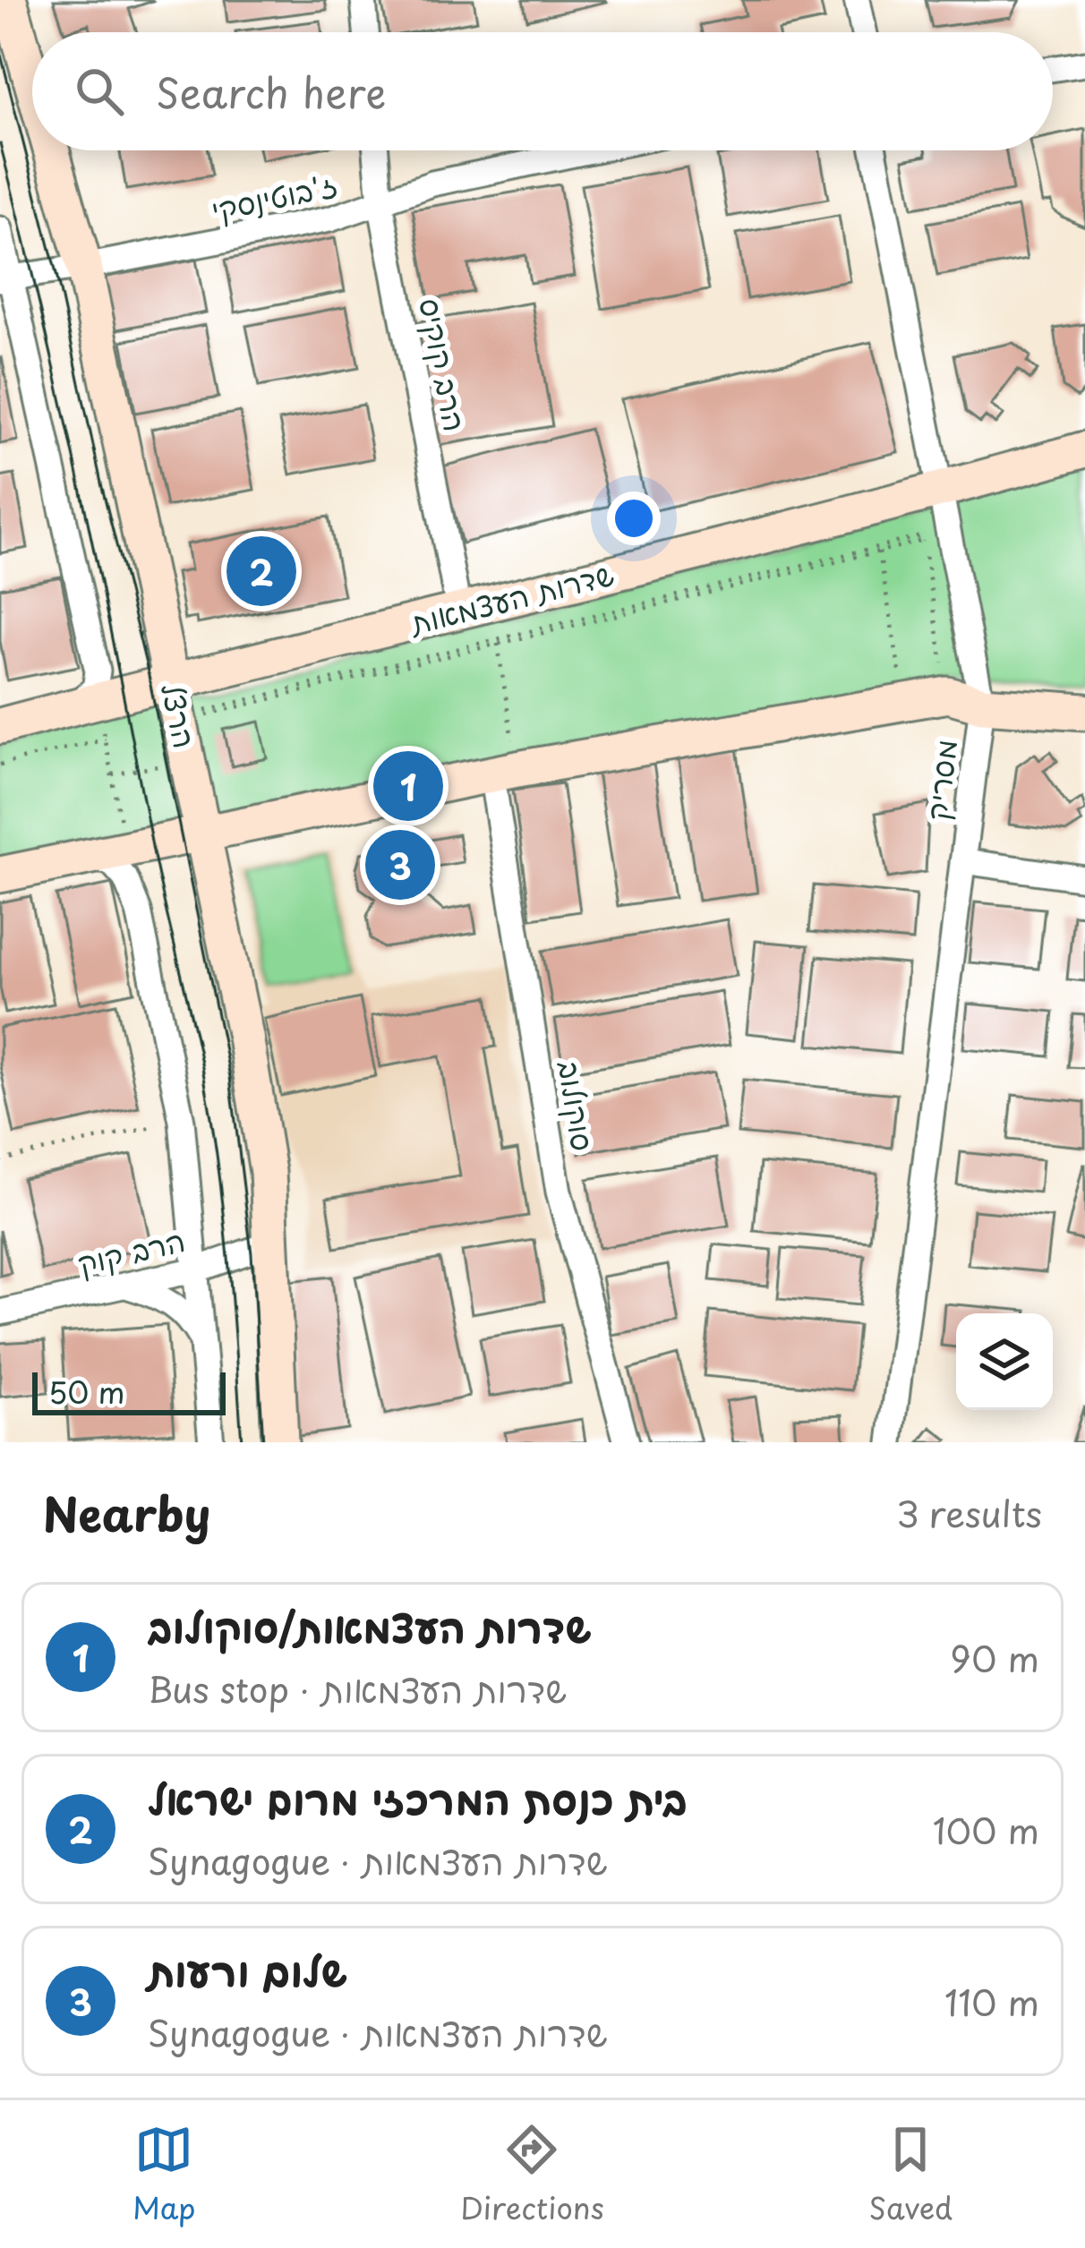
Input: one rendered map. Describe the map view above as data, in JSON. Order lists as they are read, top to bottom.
{
  "streets": {
    "main road": ["שדרות העצמאות", "הרצל"],
    "street": [
      "ז'בוטינסקי",
      "הרב קוקיס",
      "מסריק",
      "סוקולוב",
      "הרב קוק"
    ]
  },
  "crossings": [
    ["ז'בוטינסקי", "הרב קוקיס"],
    ["ז'בוטינסקי", "הרצל"],
    ["הרב קוקיס", "שדרות העצמאות"],
    ["שדרות העצמאות", "הרצל"],
    ["שדרות העצמאות", "מסריק"],
    ["הרצל", "הרב קוק"]
  ],
  "scale_bar": "50 m",
  "page": {
    "search": "Search here",
    "pins": ["2", "1", "3"],
    "scale": "50 m",
    "heading": ["Nearby", "3 results"],
    "list": [
      {
        "mark": "1",
        "name": "שדרות העצמאות/סוקולוב",
        "note": "Bus stop · שדרות העצמאות",
        "value": "90 m"
      },
      {
        "mark": "2",
        "name": "בית כנסת המרכזי מרום ישראל",
        "note": "Synagogue · שדרות העצמאות",
        "value": "100 m"
      },
      {
        "mark": "3",
        "name": "שלום ורעות",
        "note": "Synagogue · שדרות העצמאות",
        "value": "110 m"
      }
    ],
    "nav": ["Map", "Directions", "Saved"]
  }
}
